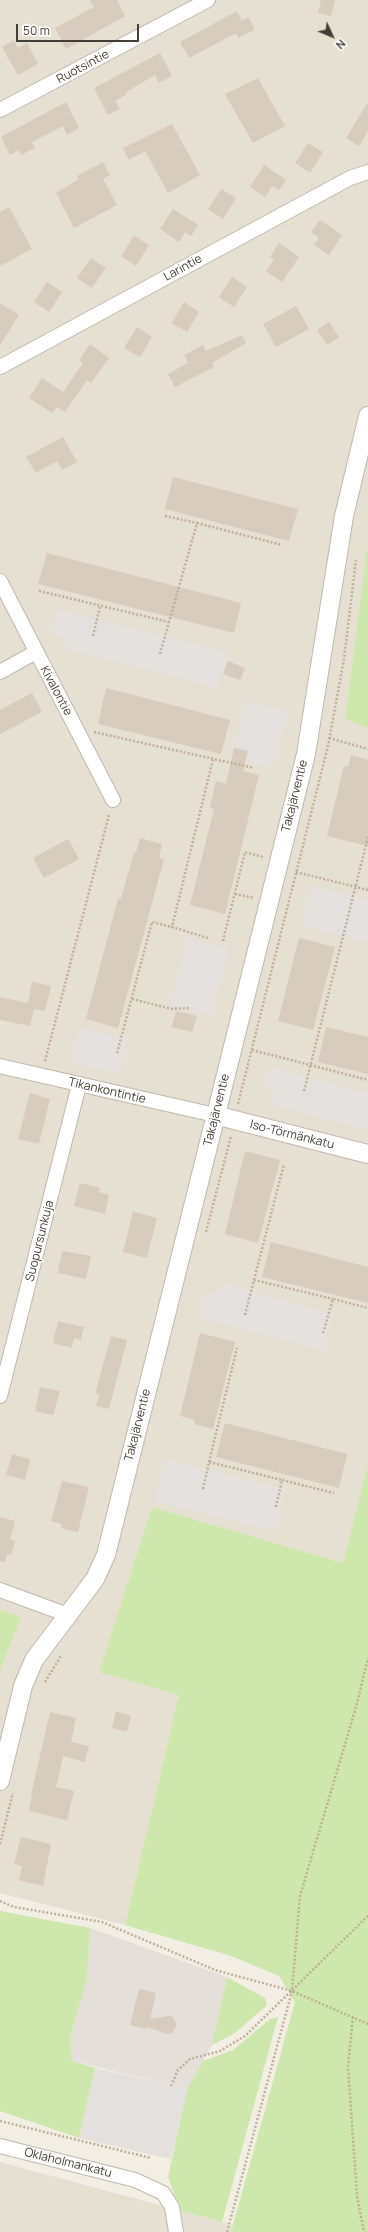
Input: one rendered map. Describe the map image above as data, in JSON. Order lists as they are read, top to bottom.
{
  "streets": {
    "street": [
      "Ruotsintie",
      "Larintie",
      "Kivalontie",
      "Takajärventie",
      "Tikankontintie",
      "Iso-Törmänkatu",
      "Suopursunkuja",
      "Oklaholmankatu"
    ]
  },
  "crossings": [
    ["Takajärventie", "Tikankontintie"],
    ["Takajärventie", "Iso-Törmänkatu"],
    ["Tikankontintie", "Iso-Törmänkatu"],
    ["Tikankontintie", "Suopursunkuja"]
  ],
  "scale_bar": "50 m",
  "north": "bottom right"
}
